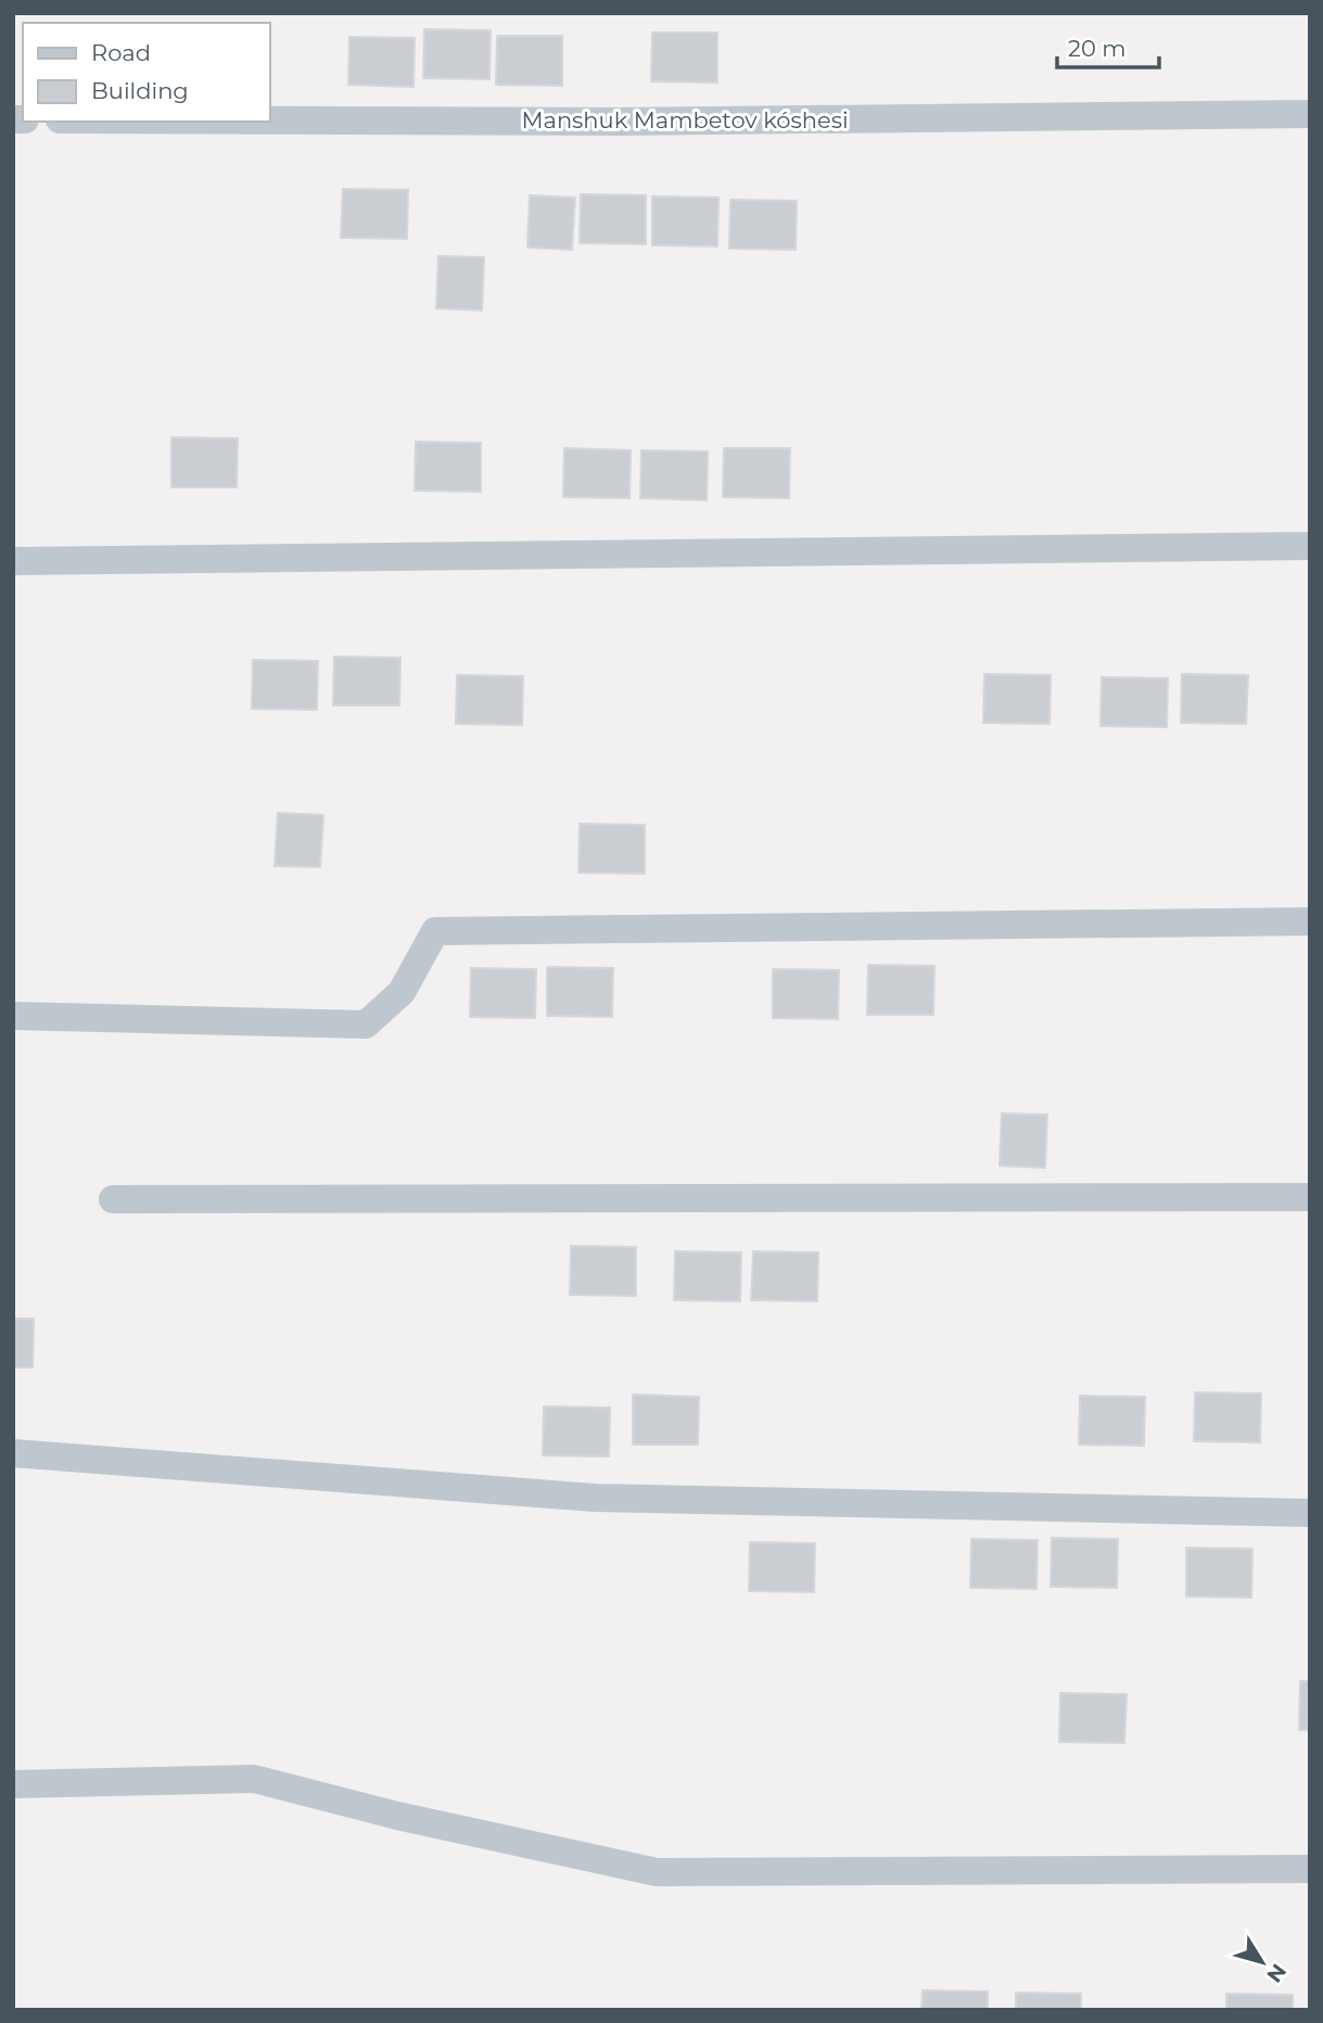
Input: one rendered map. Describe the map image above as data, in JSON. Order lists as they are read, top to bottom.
{
  "streets": {
    "street": ["Manshuk Mambetov kóshesi"]
  },
  "legend": ["Road", "Building"],
  "scale_bar": "20 m",
  "north": "bottom right"
}
